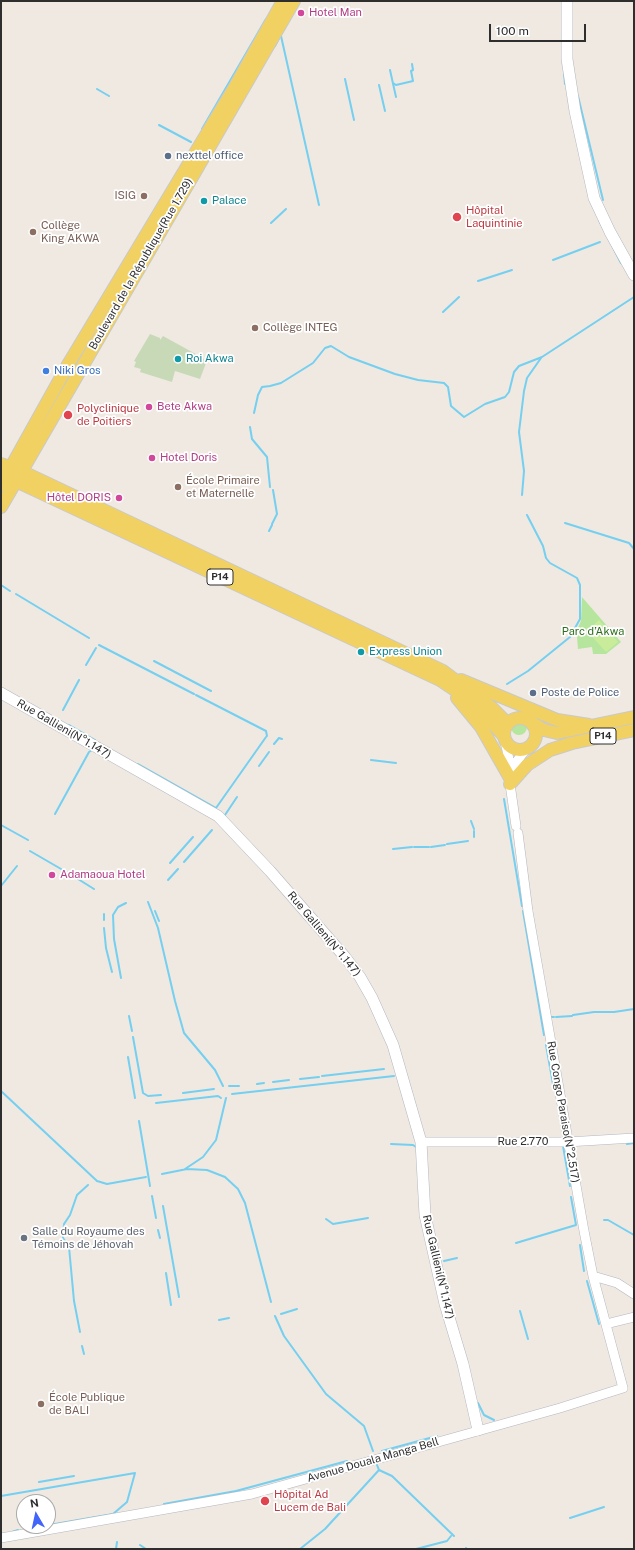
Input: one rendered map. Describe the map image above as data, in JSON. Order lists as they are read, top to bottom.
{
  "streets": {
    "main road": ["Boulevard de la République(Rue 1.729)", "P14", "Rue Gallieni(N°1.147)"],
    "street": ["Rue Congo Paraiso(N°2.517)", "Rue 2.770", "Avenue Douala Manga Bell"]
  },
  "crossings": [
    ["Boulevard de la République(Rue 1.729)", "P14"],
    ["P14", "Rue Congo Paraiso(N°2.517)"],
    ["Rue Gallieni(N°1.147)", "Rue 2.770"],
    ["Rue Gallieni(N°1.147)", "Avenue Douala Manga Bell"],
    ["Rue Congo Paraiso(N°2.517)", "Rue 2.770"],
    ["Rue Congo Paraiso(N°2.517)", "Avenue Douala Manga Bell"]
  ],
  "parks": ["Parc d’Akwa"],
  "places": [
    "Hotel Man",
    "nexttel office",
    "ISIG",
    "Palace",
    "Hôpital Laquintinie",
    "Collège King AKWA",
    "Collège INTEG",
    "Roi Akwa",
    "Niki Gros",
    "Bete Akwa",
    "Polyclinique de Poitiers",
    "Hotel Doris",
    "École Primaire et Maternelle",
    "Hôtel DORIS",
    "Express Union",
    "Poste de Police",
    "Adamaoua Hotel",
    "Salle du Royaume des Témoins de Jéhovah",
    "École Publique de BALI",
    "Hôpital Ad Lucem de Bali"
  ],
  "scale_bar": "100 m",
  "north": "top"
}
